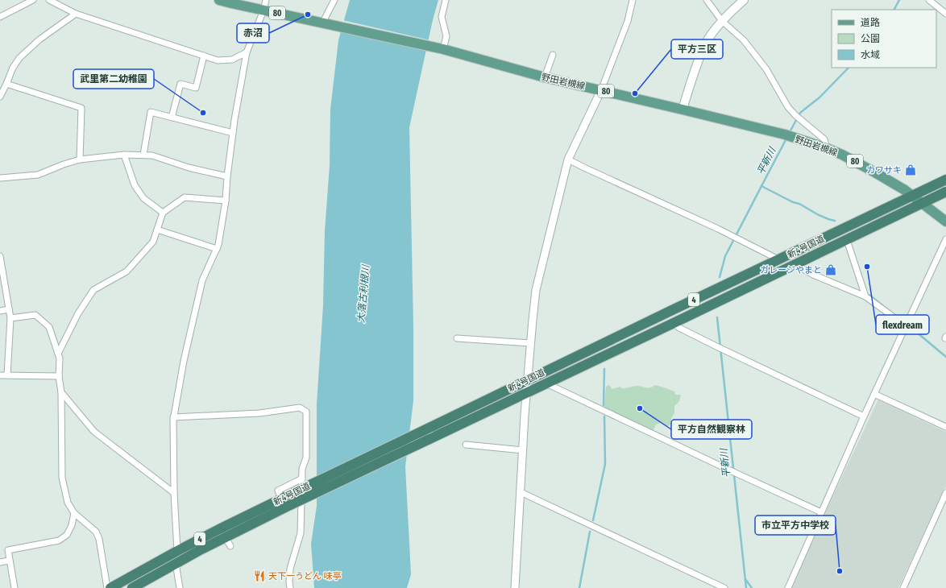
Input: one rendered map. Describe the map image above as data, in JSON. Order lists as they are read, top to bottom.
{
  "streets": {
    "highway": ["新4号国道", "4"],
    "main road": ["80", "野田岩槻線"]
  },
  "crossings": [
    ["野田岩槻線", "新4号国道"]
  ],
  "water": ["平新川", "大落古利根川"],
  "places": {
    "other": [
      "赤沼",
      "平方三区",
      "武里第二幼稚園",
      "flexdream",
      "平方自然観察林",
      "市立平方中学校"
    ],
    "shop": ["カワサキ", "ガレージやまと"],
    "restaurant": ["天下一うどん 味亭"]
  },
  "legend": ["道路", "公園", "水域"]
}
